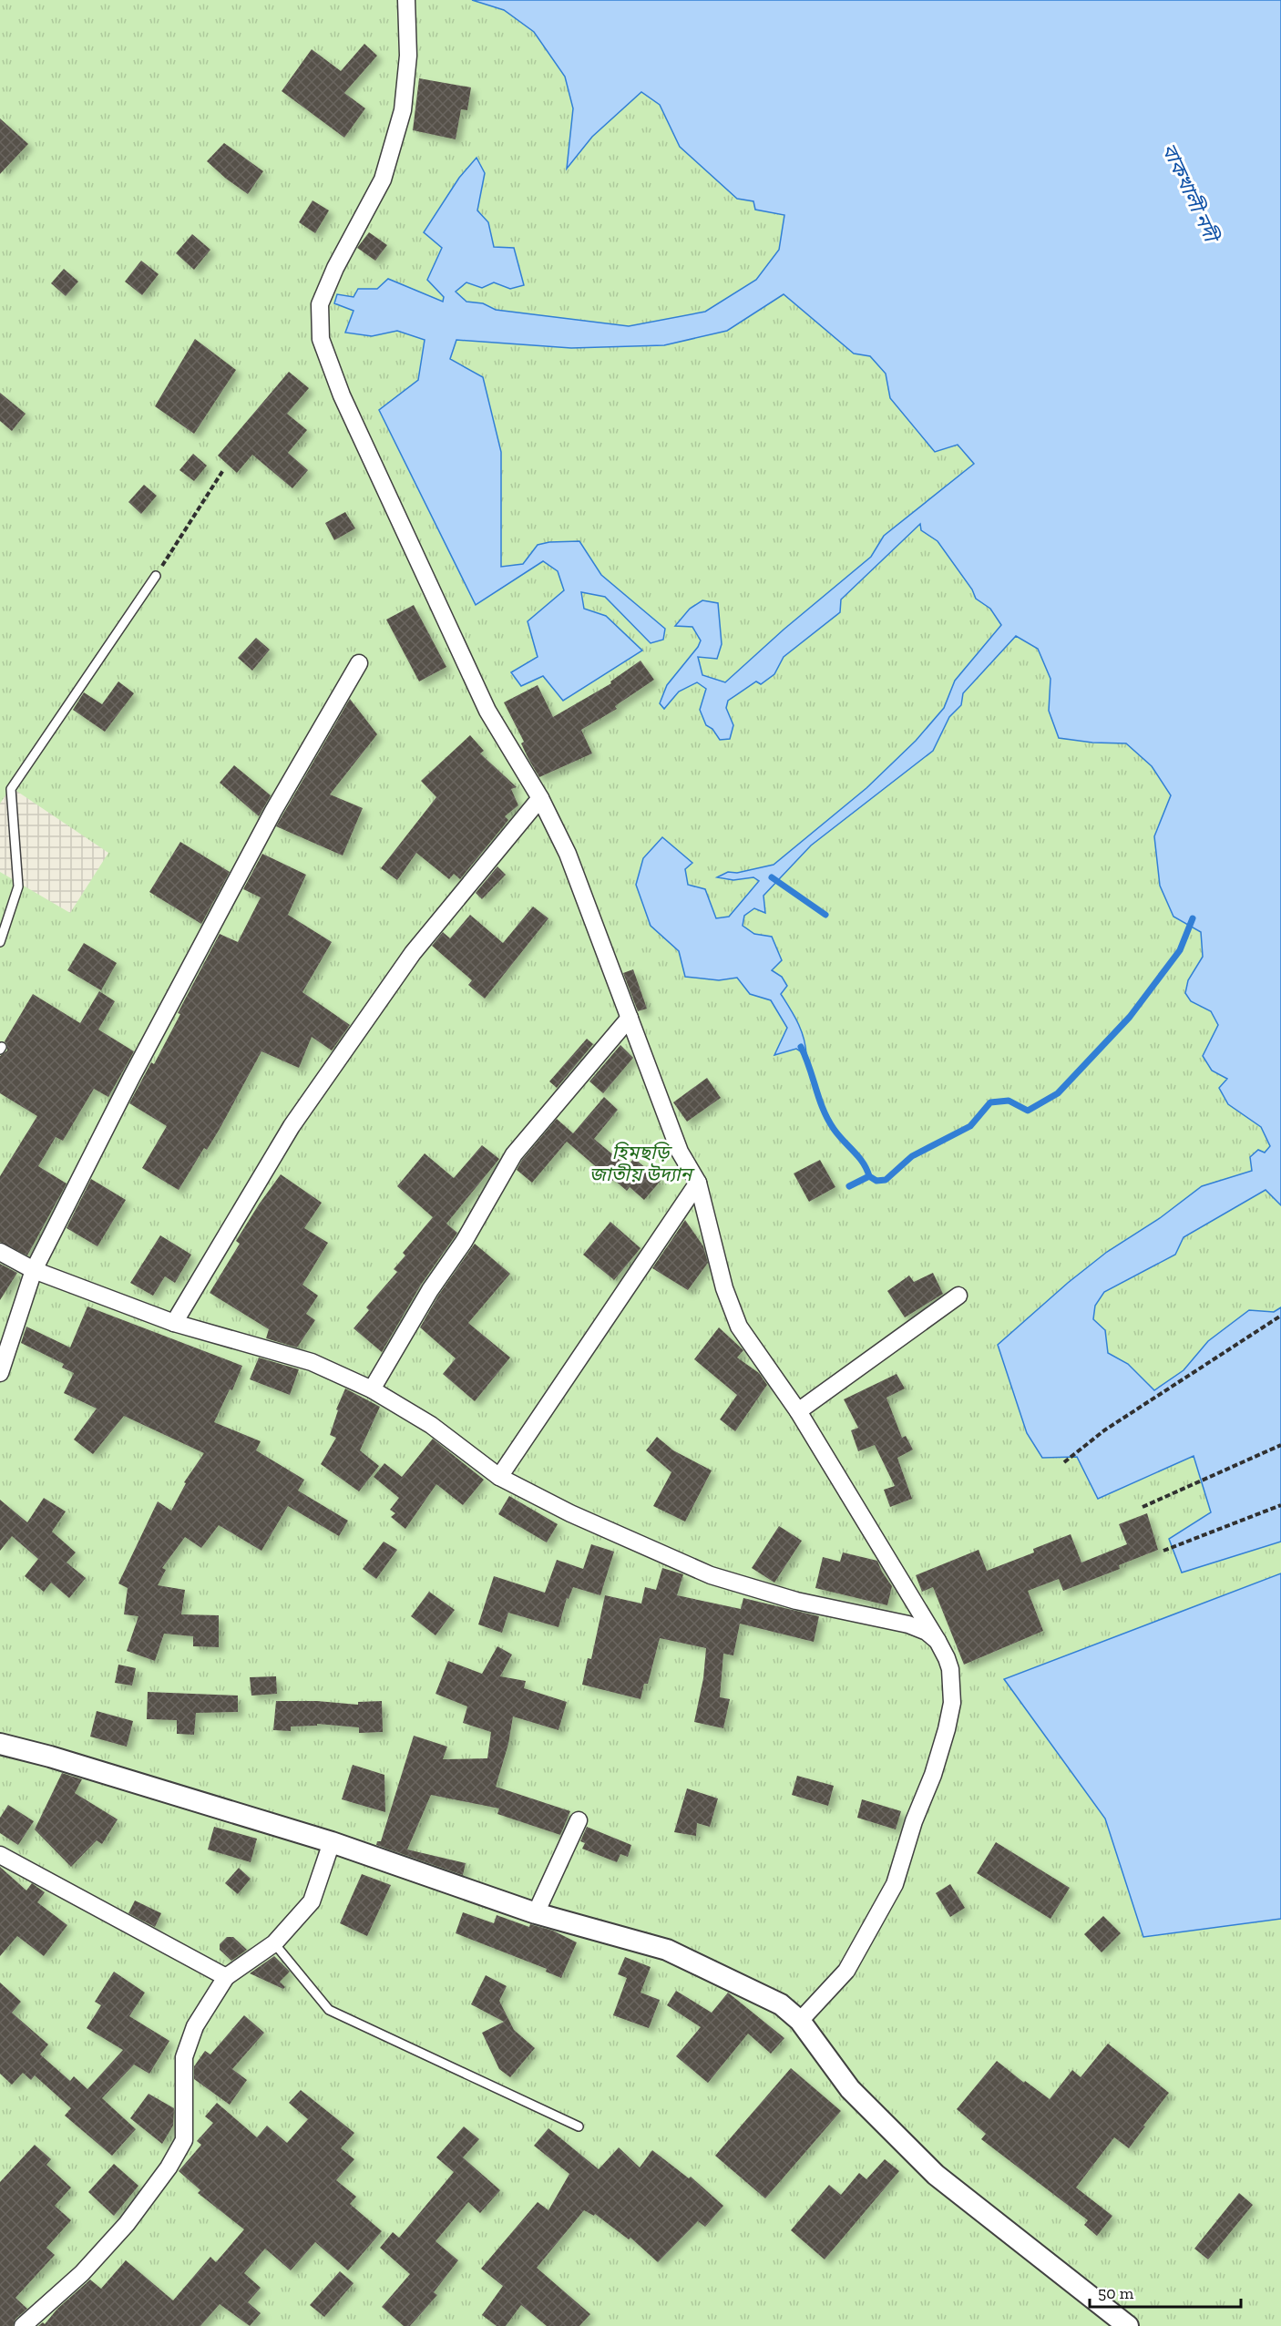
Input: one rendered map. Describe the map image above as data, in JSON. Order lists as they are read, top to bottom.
{
  "water": ["বাকখালী নদী"],
  "parks": ["হিমছড়ি জাতীয় উদ্যান"],
  "scale_bar": "50 m"
}
